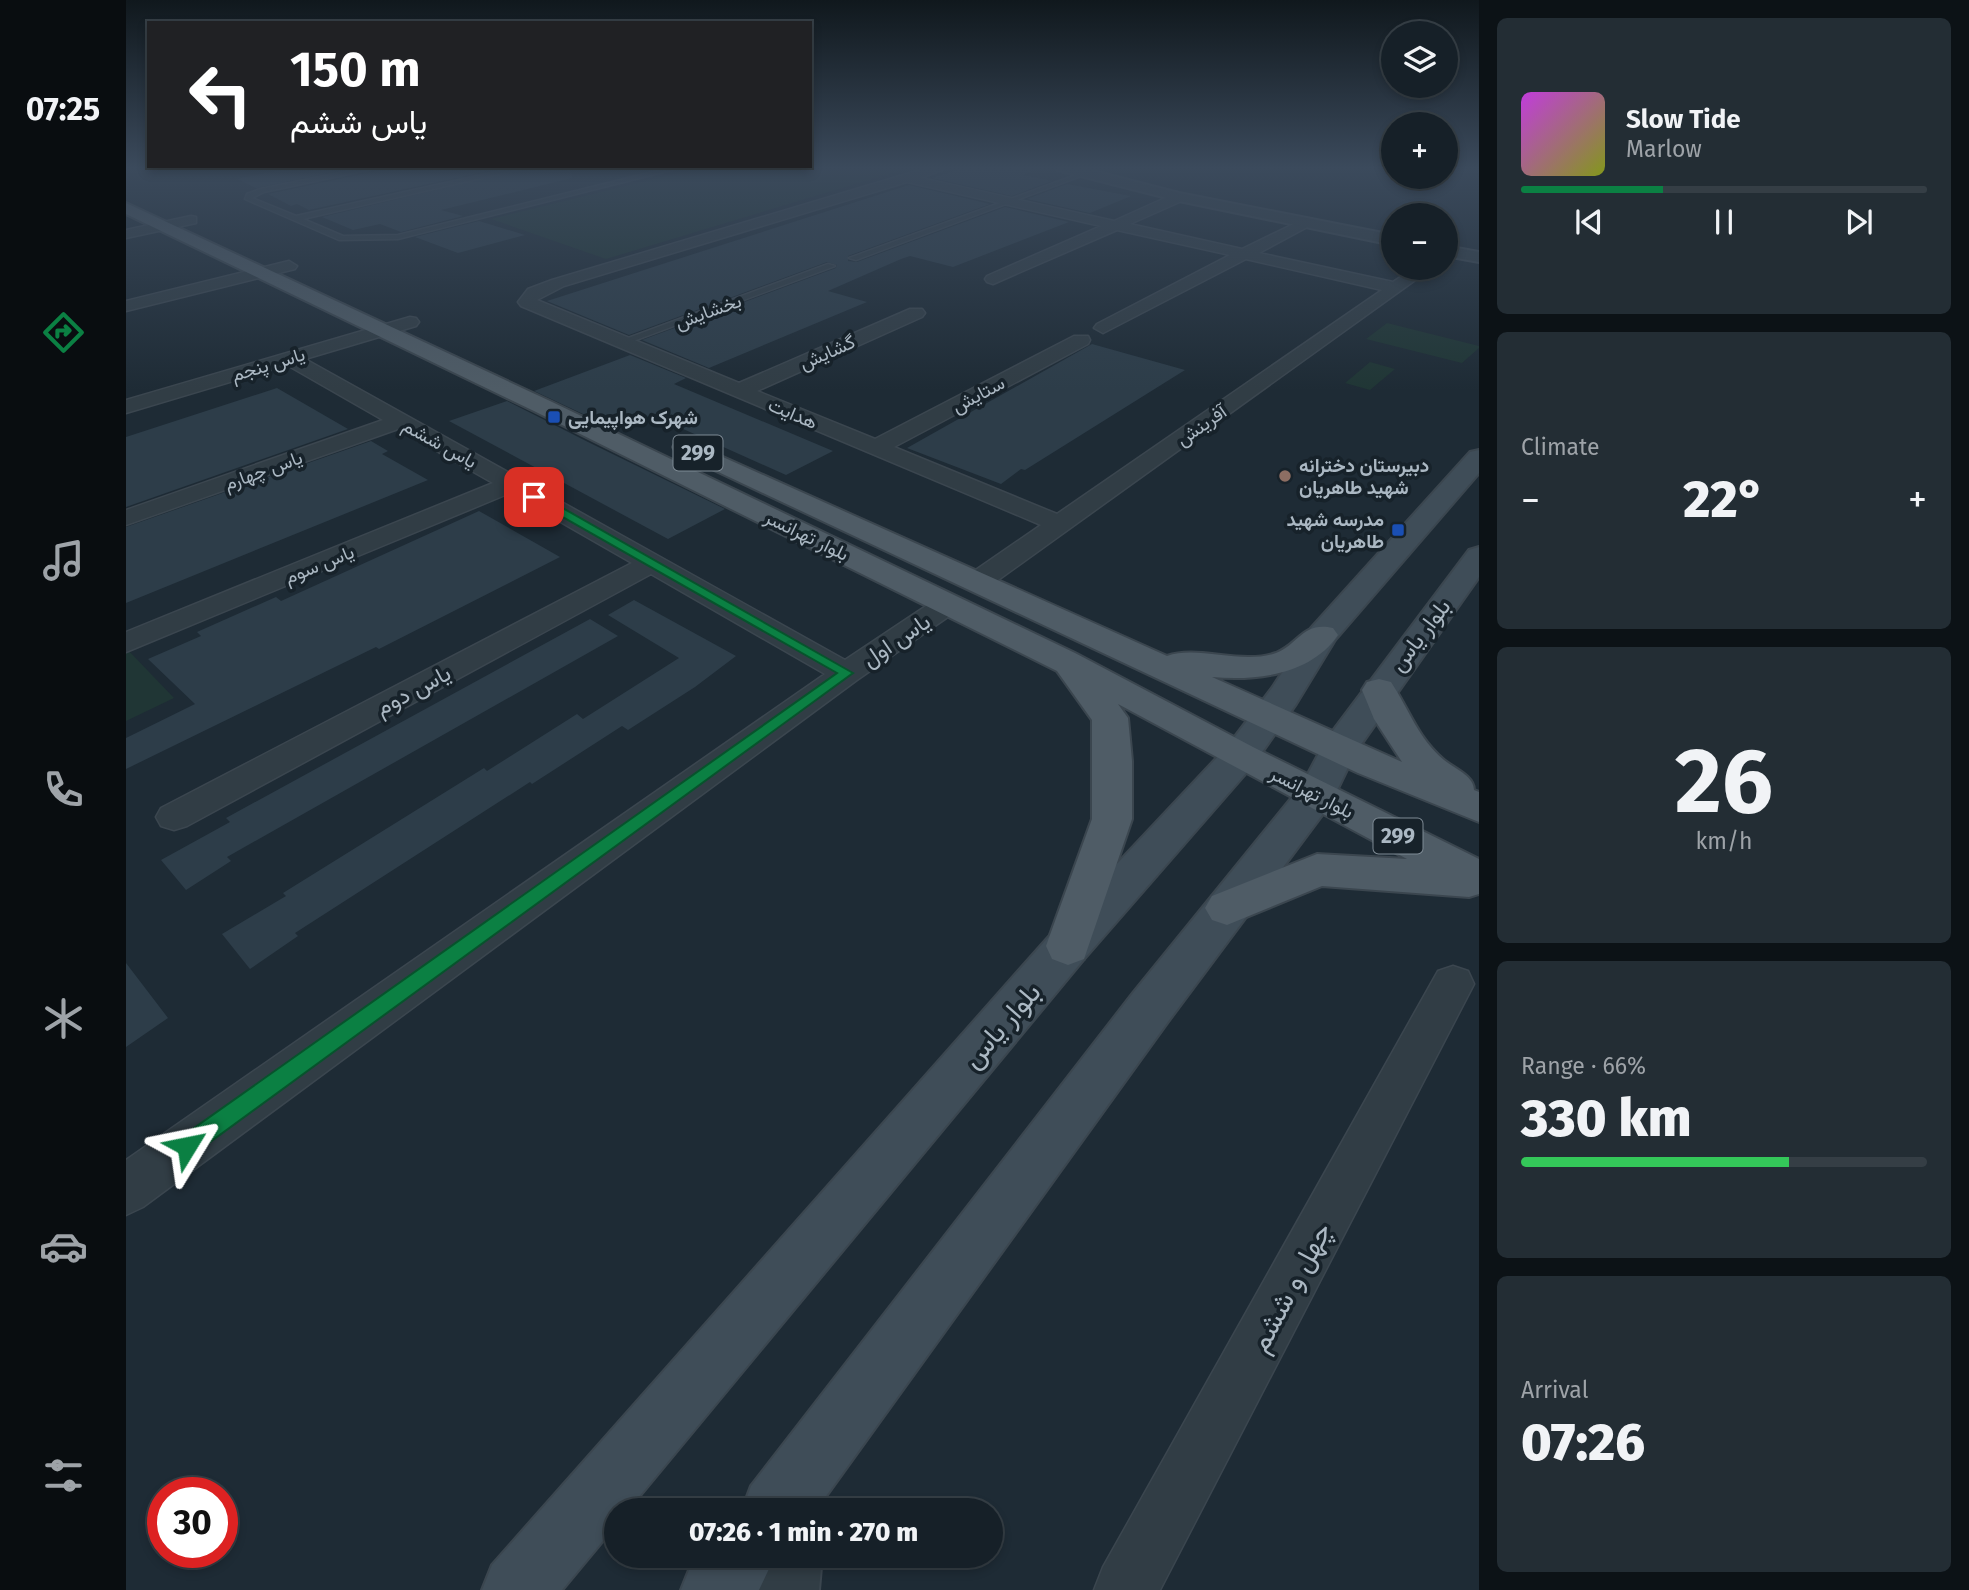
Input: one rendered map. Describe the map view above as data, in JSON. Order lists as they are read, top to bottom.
{
  "streets": {
    "main road": ["299", "بلوار تهرانسر", "بلوار یاس"],
    "street": [
      "گشایش",
      "یاس پنجم",
      "ستایش",
      "هدایت",
      "آفرینش",
      "یاس ششم",
      "یاس چهارم",
      "یاس سوم",
      "یاس اول",
      "یاس دوم",
      "چهل و ششم"
    ],
    "lane": ["بخشایش"]
  },
  "crossings": [
    ["بخشایش", "هدایت"],
    ["گشایش", "هدایت"],
    ["یاس پنجم", "یاس ششم"],
    ["یاس پنجم", "بلوار تهرانسر"],
    ["ستایش", "هدایت"],
    ["هدایت", "آفرینش"],
    ["آفرینش", "بلوار تهرانسر"],
    ["آفرینش", "یاس اول"],
    ["یاس ششم", "یاس چهارم"],
    ["یاس ششم", "یاس سوم"],
    ["یاس ششم", "یاس اول"],
    ["یاس ششم", "یاس دوم"],
    ["بلوار تهرانسر", "بلوار یاس"],
    ["بلوار تهرانسر", "یاس اول"]
  ],
  "places": {
    "transit": ["شهرک هواپیمایی", "مدرسه شهید طاهریان"],
    "other": ["دبیرستان دخترانه شهید طاهریان"]
  },
  "page": {
    "tabs": "07:25",
    "map_buttons": ["+", "−"],
    "turn": ["150 m", "یاس ششم"],
    "song": ["Slow Tide", "Marlow"],
    "tile": [
      "Climate",
      ["26", "km/h"],
      ["Range · 66%", "330 km"],
      ["Arrival", "07:26"]
    ],
    "heat": ["−", "22°", "+"],
    "limit": "30",
    "trip": "07:26 · 1 min · 270 m"
  }
}
